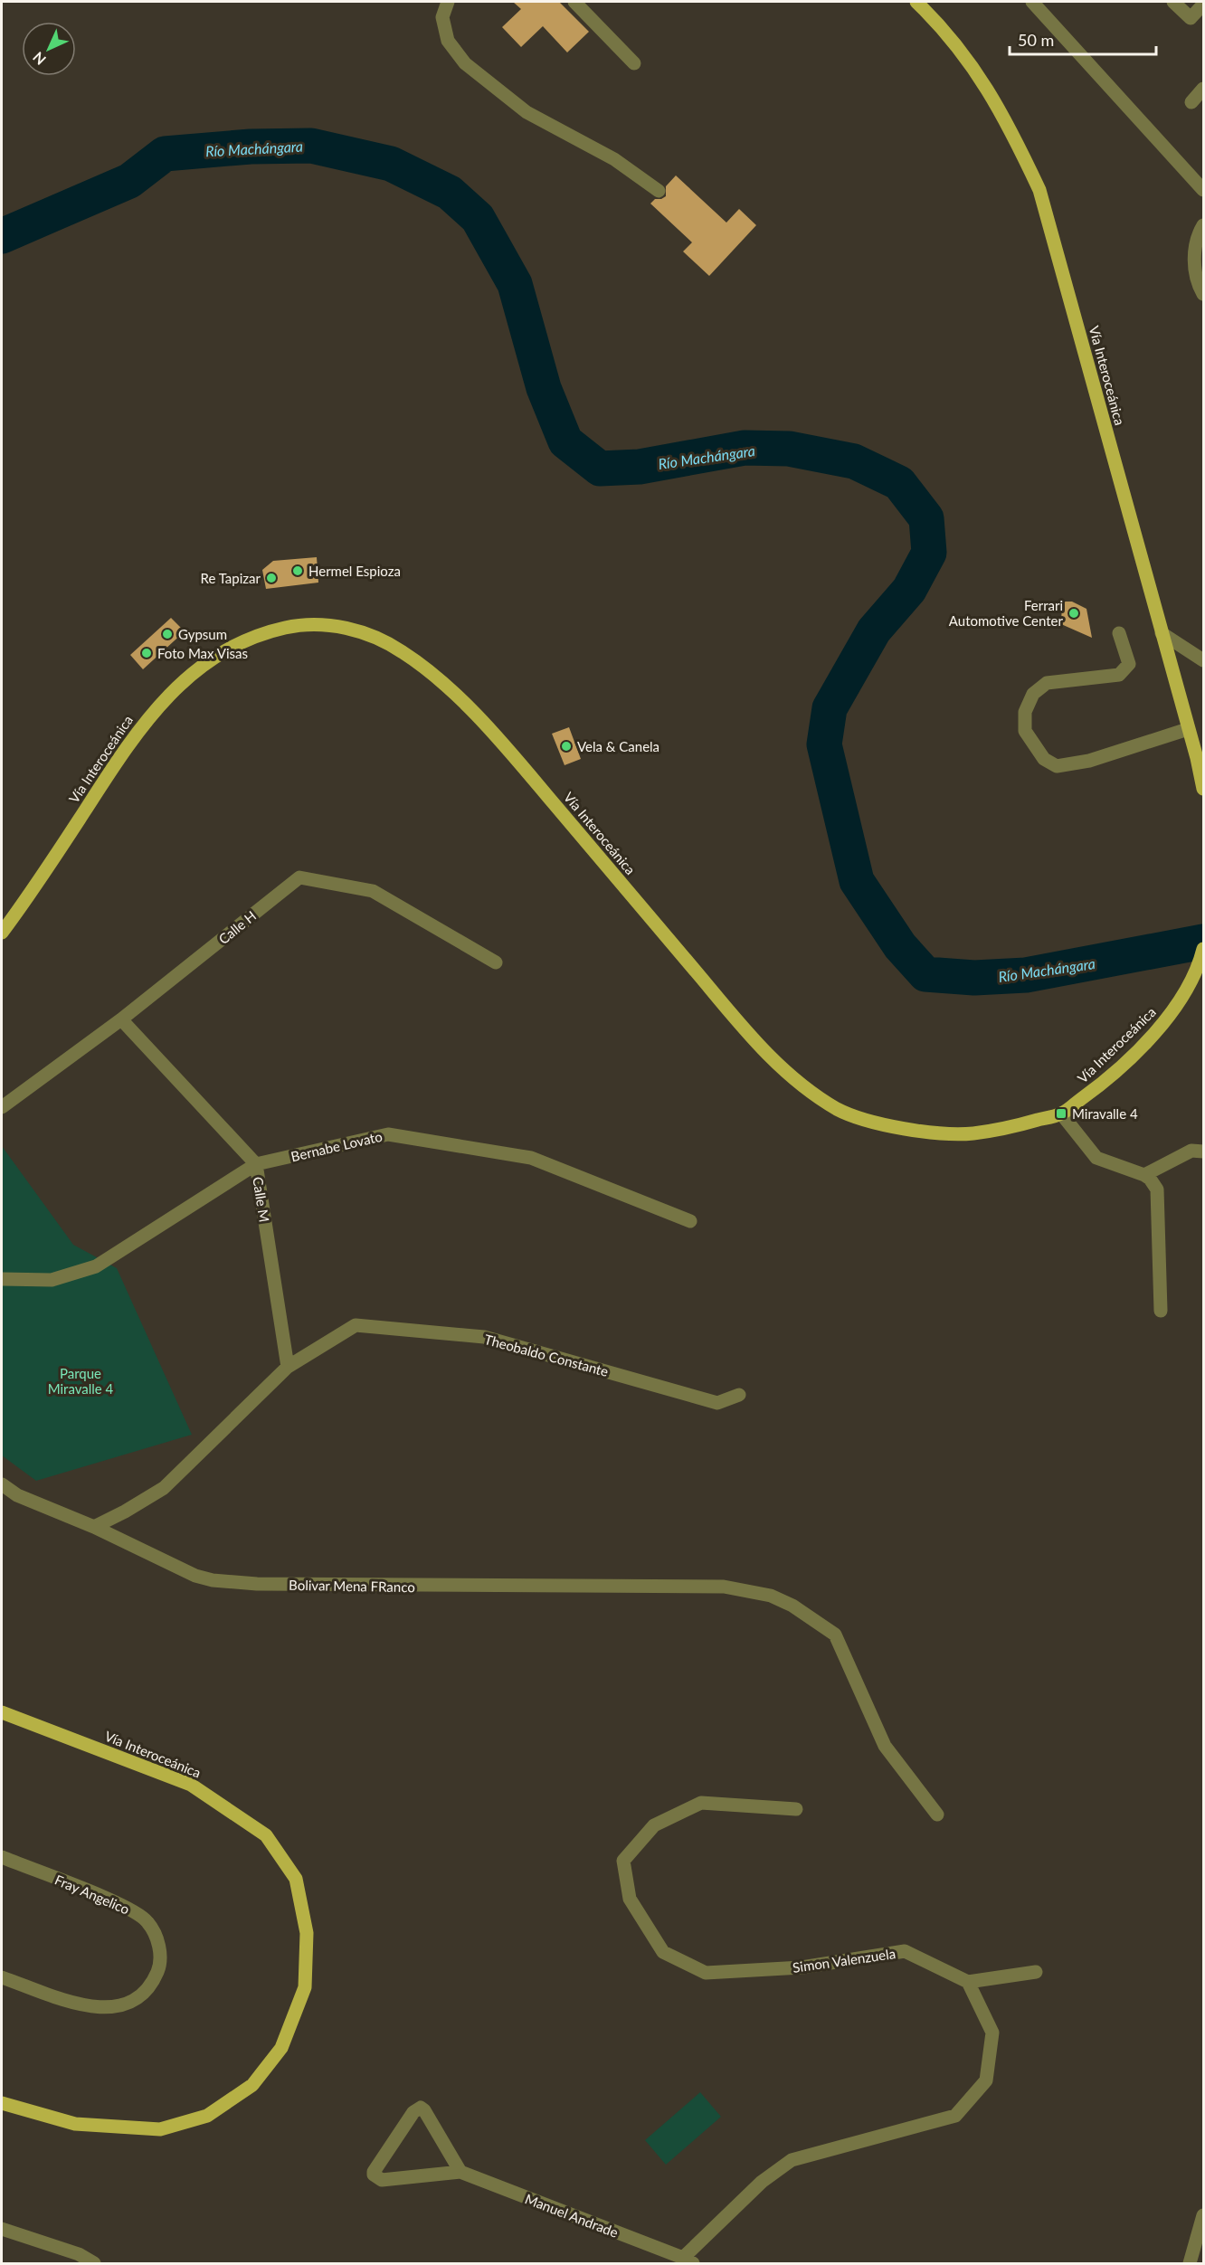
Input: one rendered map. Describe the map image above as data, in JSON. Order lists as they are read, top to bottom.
{
  "streets": {
    "main road": ["Vía Interoceánica"],
    "street": [
      "Calle H",
      "Bernabe Lovato",
      "Calle M",
      "Theobaldo Constante",
      "Bolivar Mena FRanco",
      "Fray Angelico",
      "Simon Valenzuela",
      "Manuel Andrade"
    ]
  },
  "crossings": [
    ["Calle H", "Calle M"],
    ["Bernabe Lovato", "Calle M"],
    ["Calle M", "Theobaldo Constante"],
    ["Theobaldo Constante", "Bolivar Mena FRanco"]
  ],
  "water": ["Río Machángara"],
  "parks": ["Parque Miravalle 4"],
  "places": {
    "other": [
      "Hermel Espioza",
      "Re Tapizar",
      "Ferrari Automotive Center",
      "Gypsum",
      "Foto Max Visas",
      "Vela & Canela"
    ],
    "transit": ["Miravalle 4"]
  },
  "scale_bar": "50 m",
  "north": "bottom left"
}
